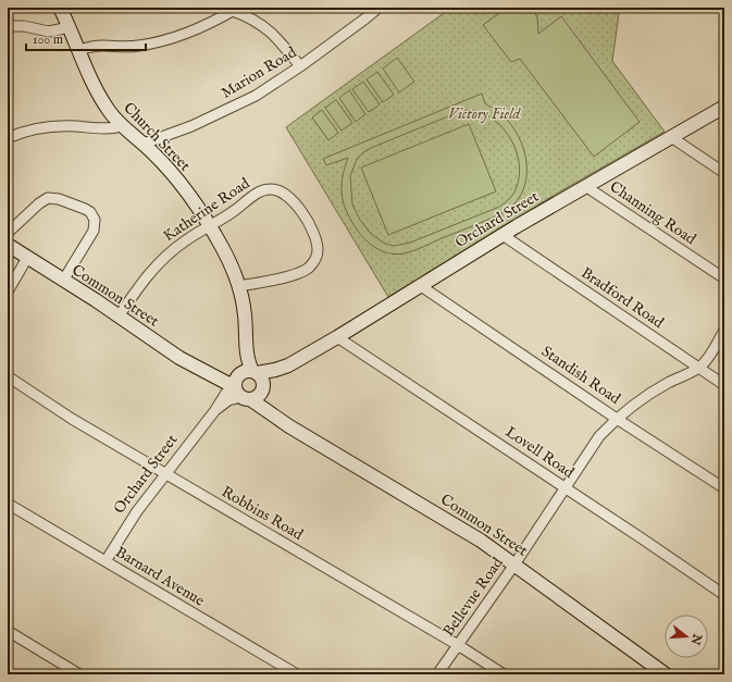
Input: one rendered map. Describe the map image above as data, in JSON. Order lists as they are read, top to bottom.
{
  "streets": {
    "main road": ["Church Street", "Orchard Street", "Common Street"],
    "street": [
      "Marion Road",
      "Katherine Road",
      "Channing Road",
      "Bradford Road",
      "Standish Road",
      "Lovell Road",
      "Robbins Road",
      "Barnard Avenue",
      "Bellevue Road"
    ]
  },
  "crossings": [
    ["Marion Road", "Church Street"],
    ["Church Street", "Katherine Road"],
    ["Church Street", "Orchard Street"],
    ["Church Street", "Common Street"],
    ["Katherine Road", "Common Street"],
    ["Channing Road", "Orchard Street"],
    ["Orchard Street", "Common Street"],
    ["Orchard Street", "Bradford Road"],
    ["Orchard Street", "Standish Road"],
    ["Orchard Street", "Lovell Road"],
    ["Orchard Street", "Robbins Road"],
    ["Orchard Street", "Barnard Avenue"],
    ["Common Street", "Bellevue Road"],
    ["Bradford Road", "Bellevue Road"],
    ["Standish Road", "Bellevue Road"],
    ["Lovell Road", "Bellevue Road"],
    ["Robbins Road", "Bellevue Road"]
  ],
  "parks": ["Victory Field"],
  "scale_bar": "100 m",
  "north": "right"
}
